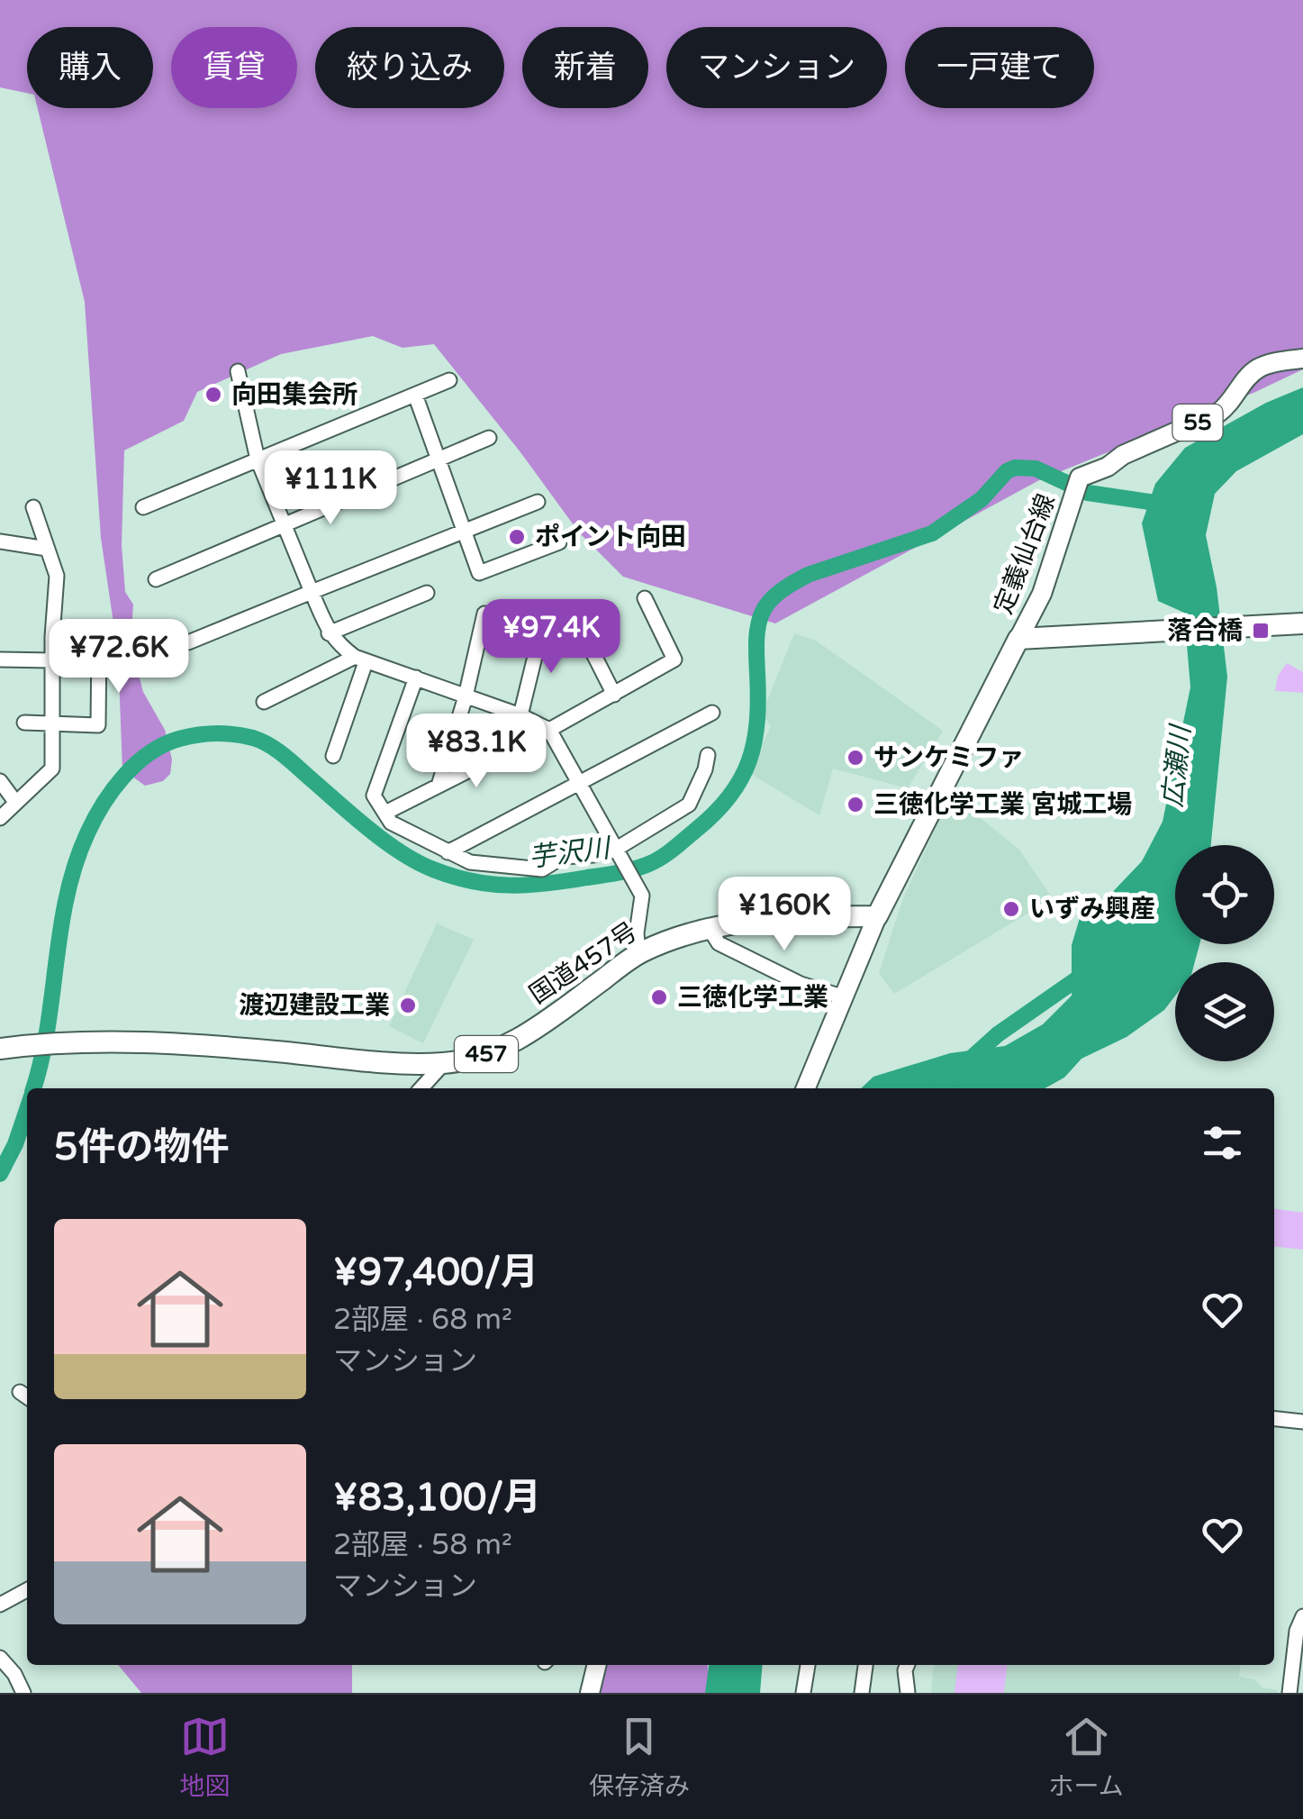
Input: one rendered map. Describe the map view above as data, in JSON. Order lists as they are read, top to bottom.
{
  "streets": {
    "highway": ["国道457号", "457"],
    "main road": ["55", "定義仙台線"]
  },
  "water": ["広瀬川", "芋沢川"],
  "places": {
    "other": [
      "向田集会所",
      "ポイント向田",
      "サンケミファ",
      "三徳化学工業 宮城工場",
      "いずみ興産",
      "三徳化学工業",
      "渡辺建設工業"
    ],
    "transit": ["落合橋"]
  },
  "page": {
    "chip": [
      "購入",
      "賃貸",
      "絞り込み",
      "新着",
      "マンション",
      "一戸建て"
    ],
    "price": [
      "¥111K",
      "¥97.4K",
      "¥72.6K",
      "¥83.1K",
      "¥160K"
    ],
    "heading": "5件の物件",
    "list": [
      {
        "name": "¥97,400/月",
        "note": "2部屋 · 68 m² · マンション"
      },
      {
        "name": "¥83,100/月",
        "note": "2部屋 · 58 m² · マンション"
      }
    ],
    "tabs": ["地図", "保存済み", "ホーム"]
  }
}
